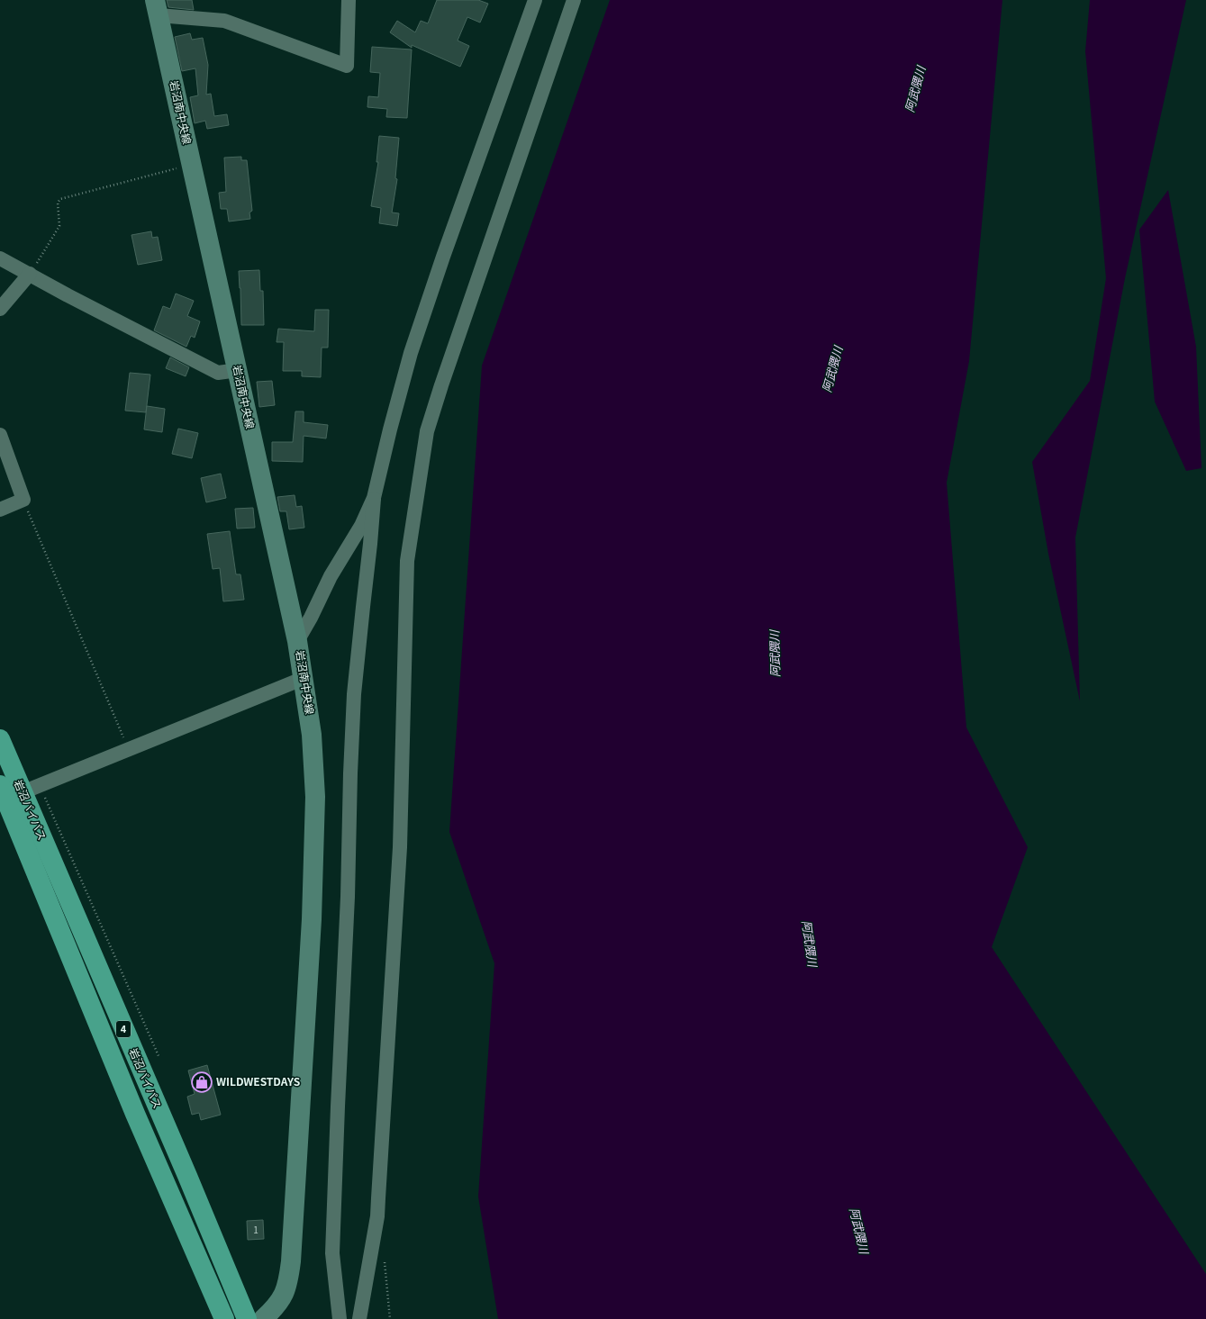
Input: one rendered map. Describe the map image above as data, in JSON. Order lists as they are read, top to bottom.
{
  "streets": {
    "highway": ["岩沼バイパス", "4"],
    "street": ["岩沼南中央線"]
  },
  "water": ["阿武隈川"],
  "places": {
    "shop": ["WILDWESTDAYS"]
  },
  "house_numbers": ["1"]
}
